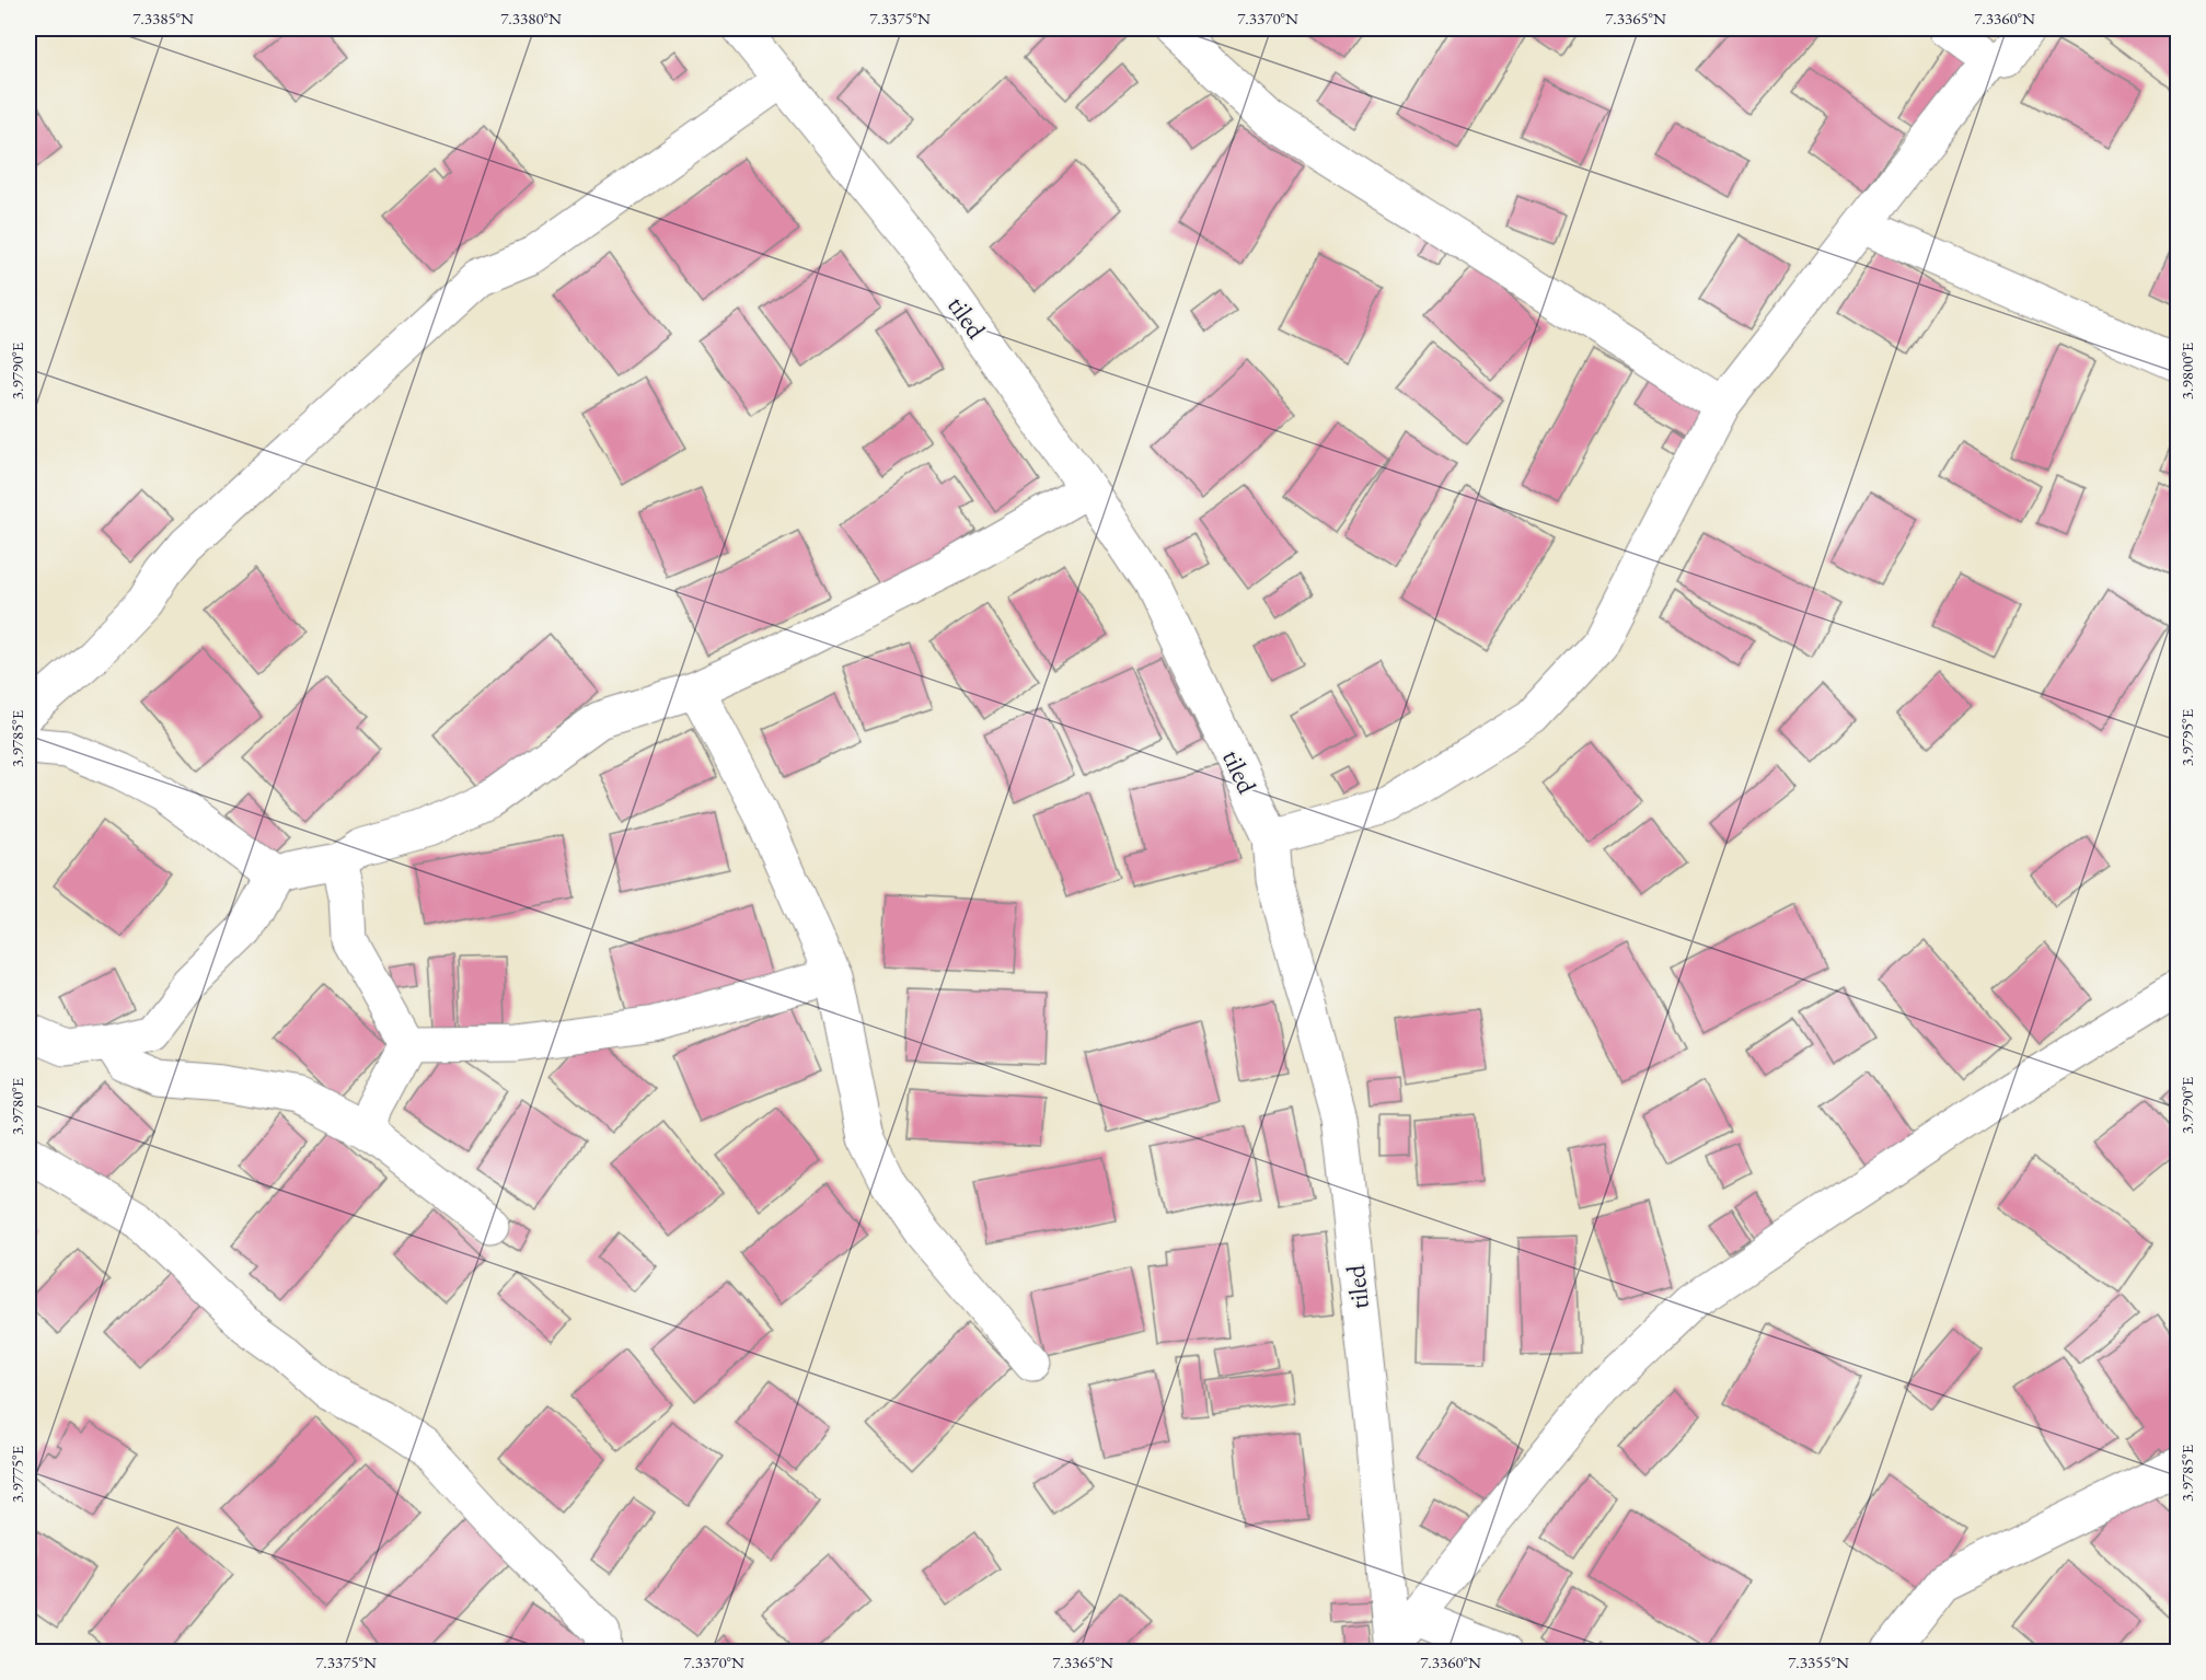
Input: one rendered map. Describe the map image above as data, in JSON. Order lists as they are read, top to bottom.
{
  "streets": {
    "street": ["tiled"]
  },
  "coordinates": [
    "7.3385°N",
    "7.3380°N",
    "7.3375°N",
    "7.3370°N",
    "7.3365°N",
    "7.3360°N",
    "3.9800°E",
    "3.9790°E",
    "3.9795°E",
    "3.9785°E",
    "3.9780°E",
    "3.9775°E",
    "7.3355°N"
  ]
}
